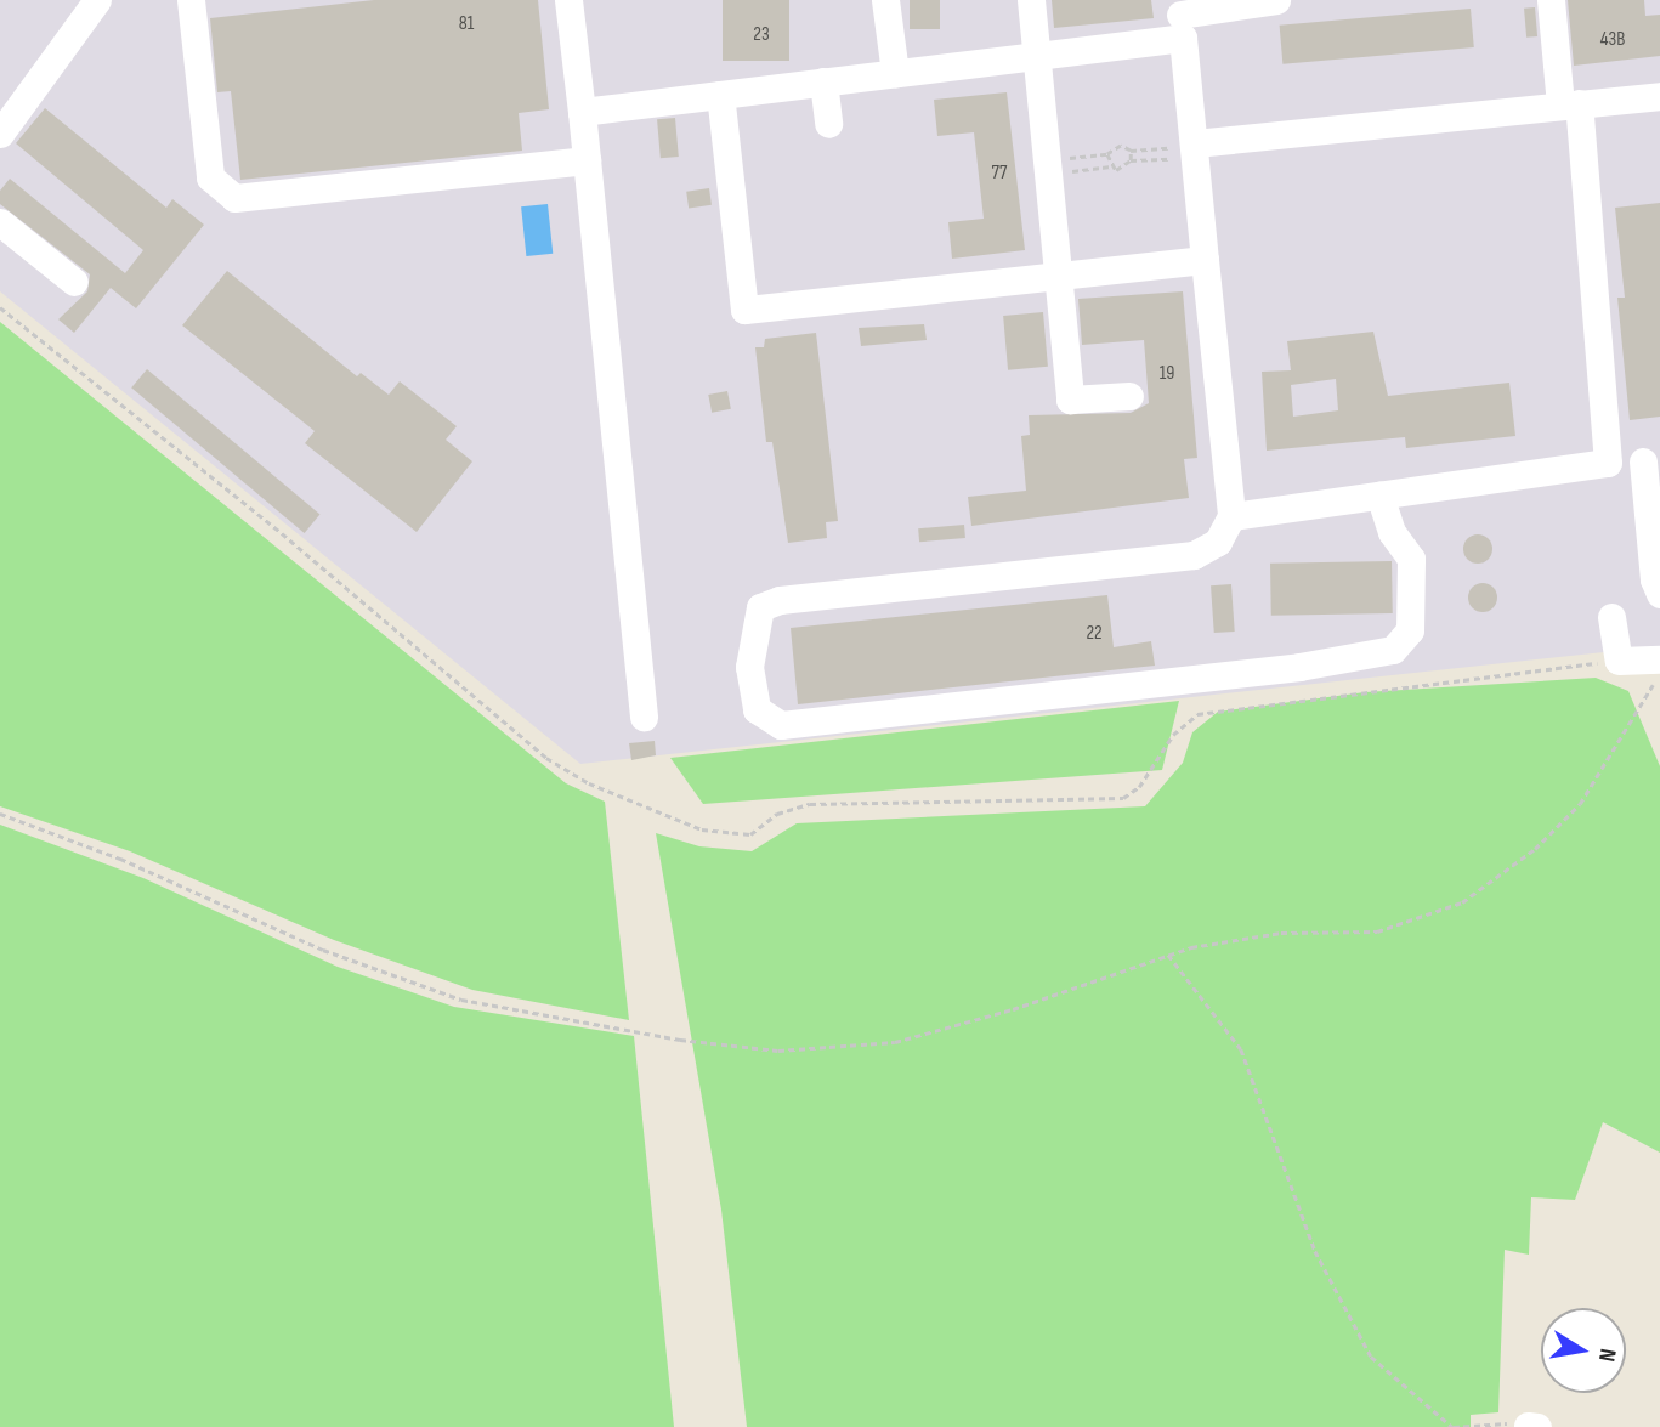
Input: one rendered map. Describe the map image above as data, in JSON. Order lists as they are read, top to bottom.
{
  "house_numbers": [
    "81",
    "23",
    "43B",
    "77",
    "19",
    "22"
  ],
  "north": "right"
}
